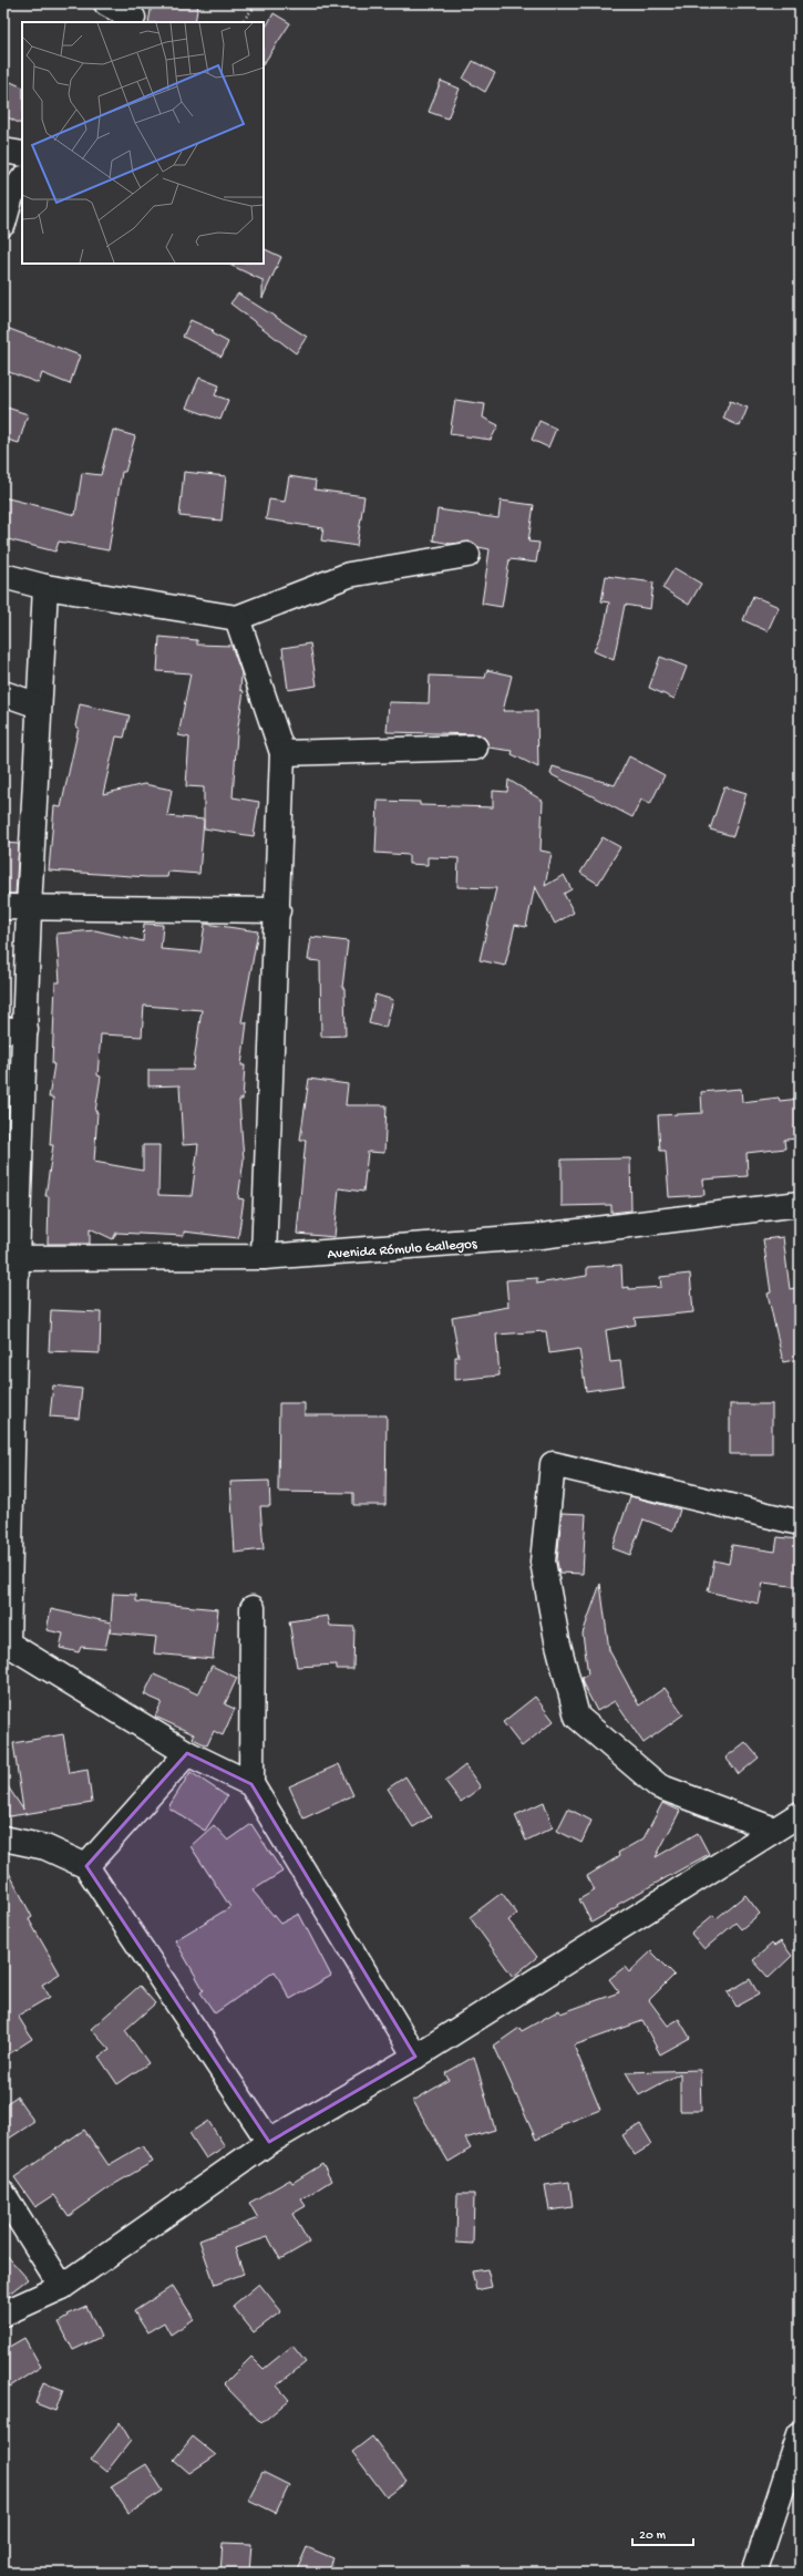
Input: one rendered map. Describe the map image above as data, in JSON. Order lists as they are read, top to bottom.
{
  "streets": {
    "street": ["Avenida Rómulo Gallegos"]
  },
  "scale_bar": "20 m"
}
